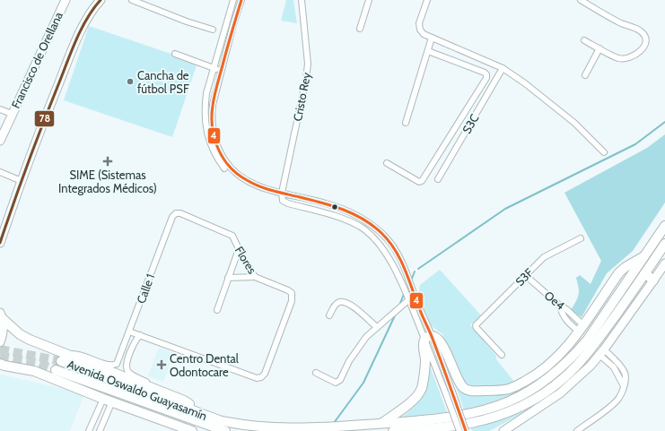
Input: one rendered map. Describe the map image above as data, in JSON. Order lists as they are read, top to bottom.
{
  "streets": {
    "main road": ["Avenida Oswaldo Guayasamín"],
    "street": [
      "Francisco de Orellana",
      "Cristo Rey",
      "S3C",
      "Flores",
      "S3F",
      "Calle 1",
      "Oe4"
    ]
  },
  "crossings": [
    ["Flores", "Calle 1"],
    ["S3F", "Oe4"],
    ["Calle 1", "Avenida Oswaldo Guayasamín"]
  ],
  "places": {
    "other": ["Cancha de fútbol PSF"],
    "health": ["SIME (Sistemas Integrados Médicos)", "Centro Dental Odontocare"]
  },
  "lines": ["transit line 4", "transit line 78"]
}
